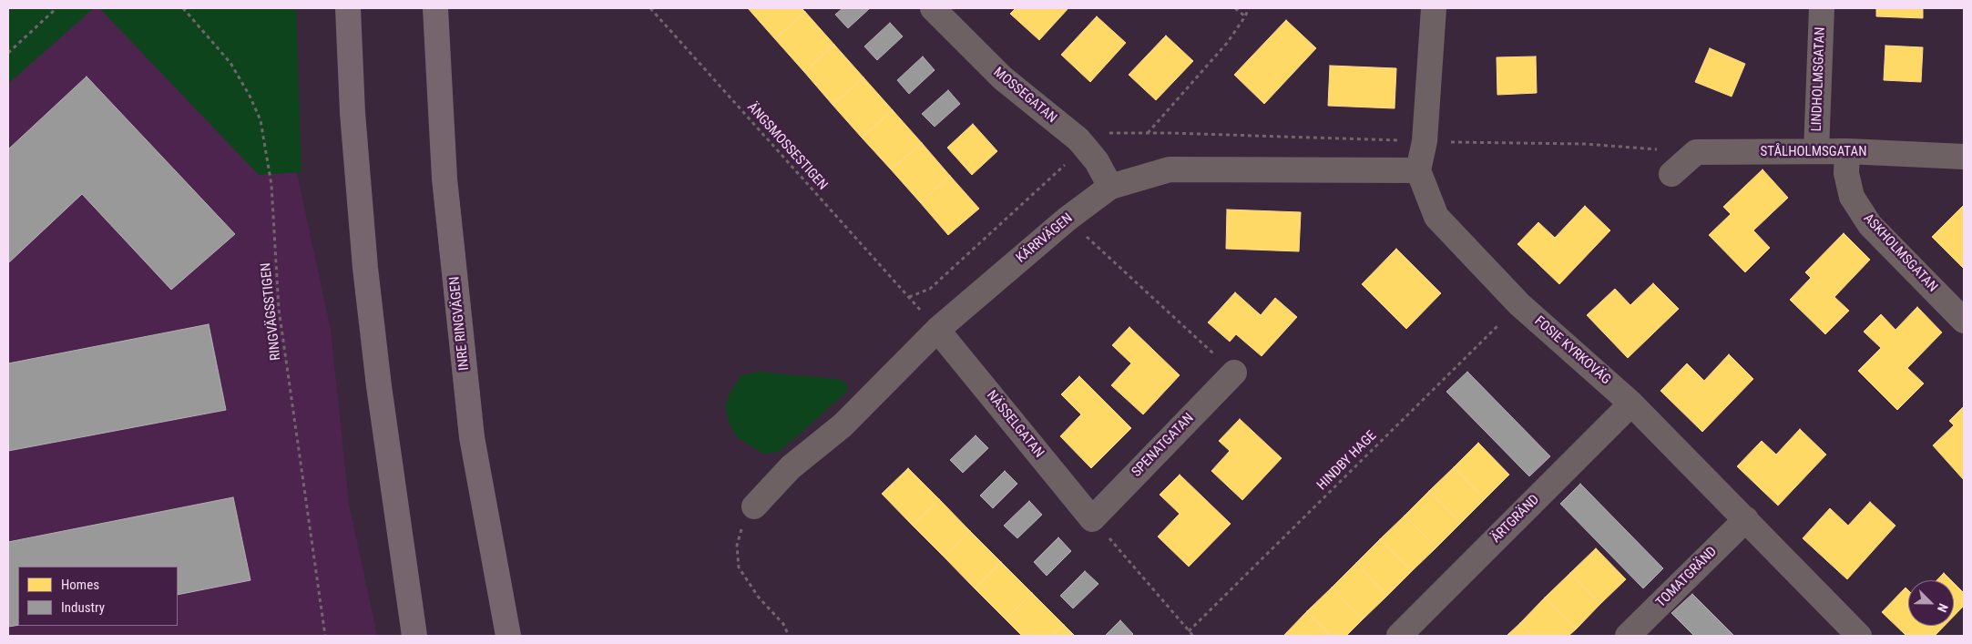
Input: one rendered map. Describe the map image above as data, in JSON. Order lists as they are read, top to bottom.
{
  "streets": {
    "highway": ["INRE RINGVÄGEN"],
    "street": [
      "LINDHOLMSGATAN",
      "MOSSEGATAN",
      "STÅLHOLMSGATAN",
      "KÄRRVÄGEN",
      "ASKHOLMSGATAN",
      "FOSIE KYRKOVÄG",
      "NÄSSELGATAN",
      "SPENATGATAN",
      "ÄRTGRÄND",
      "TOMATGRÄND"
    ],
    "path": ["ÄNGSMOSSESTIGEN", "RINGVÄGSSTIGEN", "HINDBY HAGE"]
  },
  "crossings": [
    ["LINDHOLMSGATAN", "STÅLHOLMSGATAN"],
    ["MOSSEGATAN", "KÄRRVÄGEN"],
    ["STÅLHOLMSGATAN", "ASKHOLMSGATAN"],
    ["KÄRRVÄGEN", "FOSIE KYRKOVÄG"],
    ["KÄRRVÄGEN", "NÄSSELGATAN"],
    ["FOSIE KYRKOVÄG", "HINDBY HAGE"],
    ["FOSIE KYRKOVÄG", "ÄRTGRÄND"],
    ["FOSIE KYRKOVÄG", "TOMATGRÄND"],
    ["NÄSSELGATAN", "SPENATGATAN"]
  ],
  "legend": ["Homes", "Industry"],
  "north": "bottom right"
}
